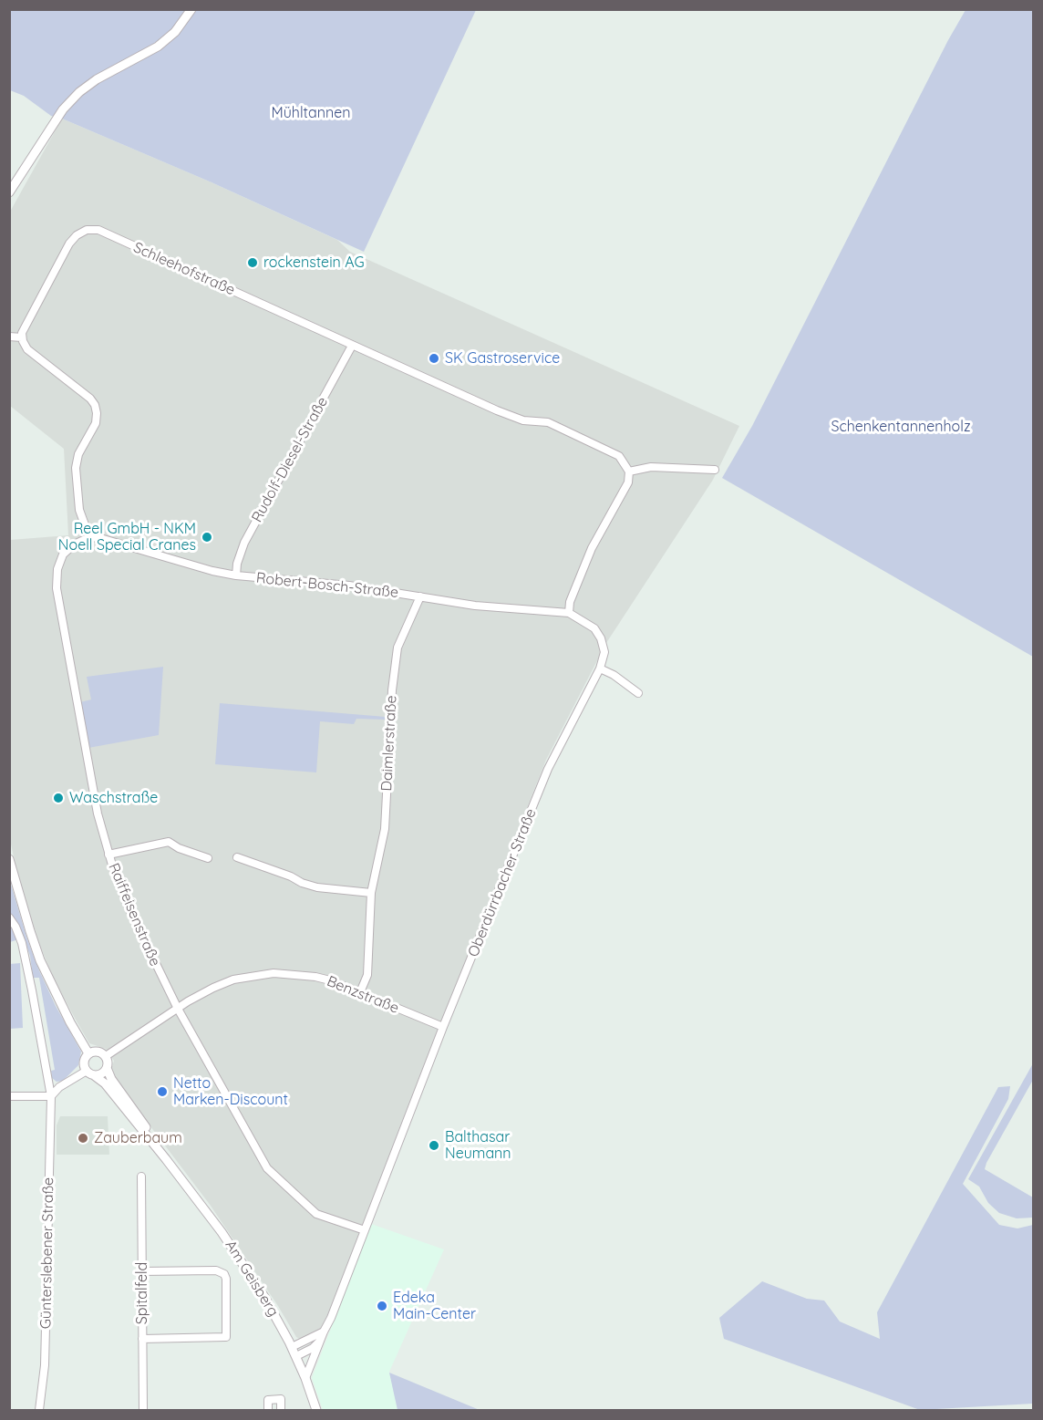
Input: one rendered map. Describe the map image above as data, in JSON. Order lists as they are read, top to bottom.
{
  "streets": {
    "street": [
      "Schleehofstraße",
      "Rudolf-Diesel-Straße",
      "Robert-Bosch-Straße",
      "Daimlerstraße",
      "Oberdürrbacher Straße",
      "Raiffeisenstraße",
      "Benzstraße",
      "Günterslebener Straße",
      "Am Geisberg",
      "Spitalfeld"
    ]
  },
  "crossings": [
    ["Schleehofstraße", "Rudolf-Diesel-Straße"],
    ["Rudolf-Diesel-Straße", "Robert-Bosch-Straße"],
    ["Robert-Bosch-Straße", "Daimlerstraße"],
    ["Robert-Bosch-Straße", "Oberdürrbacher Straße"],
    ["Robert-Bosch-Straße", "Raiffeisenstraße"],
    ["Daimlerstraße", "Benzstraße"],
    ["Oberdürrbacher Straße", "Raiffeisenstraße"],
    ["Oberdürrbacher Straße", "Benzstraße"],
    ["Oberdürrbacher Straße", "Am Geisberg"],
    ["Raiffeisenstraße", "Benzstraße"],
    ["Benzstraße", "Am Geisberg"]
  ],
  "parks": ["Mühltannen", "Schenkentannenholz"],
  "places": [
    "rockenstein AG",
    "SK Gastroservice",
    "Reel GmbH - NKM Noell Special Cranes",
    "Waschstraße",
    "Netto Marken-Discount",
    "Zauberbaum",
    "Balthasar Neumann",
    "Edeka Main-Center"
  ]
}
